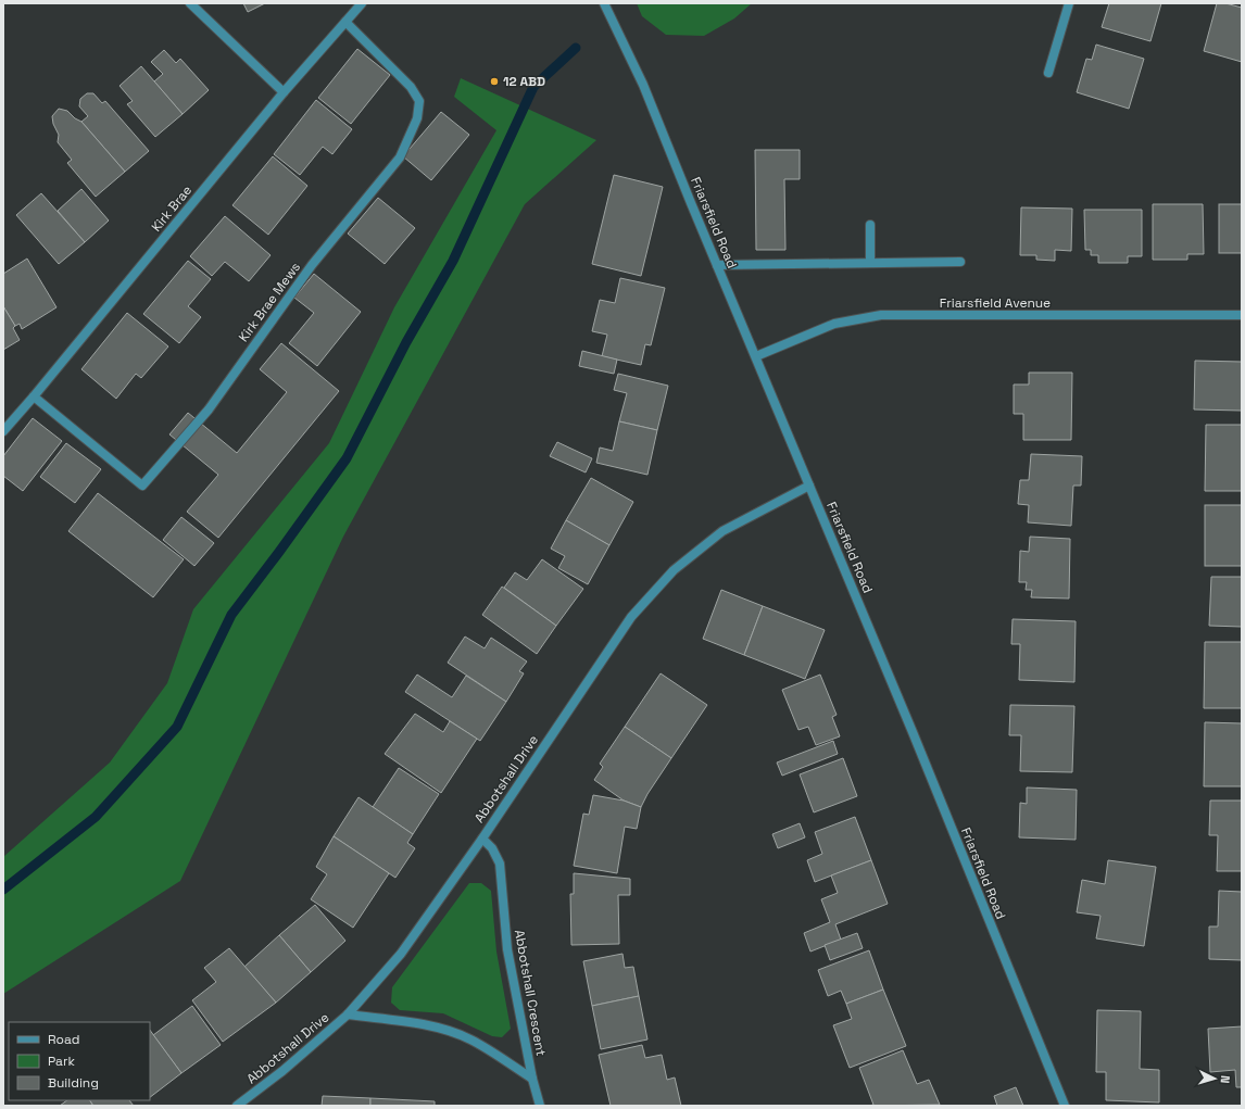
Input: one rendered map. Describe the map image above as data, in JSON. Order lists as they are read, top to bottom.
{
  "streets": {
    "street": [
      "Kirk Brae",
      "Friarsfield Road",
      "Kirk Brae Mews",
      "Friarsfield Avenue",
      "Abbotshall Drive",
      "Abbotshall Crescent"
    ]
  },
  "crossings": [
    ["Kirk Brae", "Kirk Brae Mews"],
    ["Friarsfield Road", "Friarsfield Avenue"],
    ["Friarsfield Road", "Abbotshall Drive"],
    ["Abbotshall Drive", "Abbotshall Crescent"]
  ],
  "places": ["12 ABD"],
  "legend": ["Road", "Park", "Building"],
  "north": "right"
}
